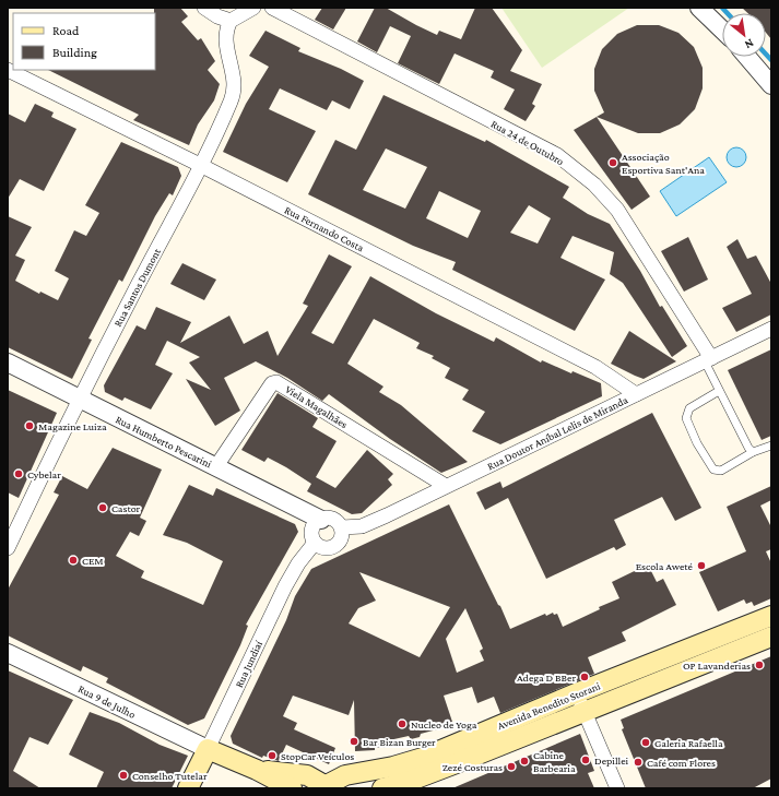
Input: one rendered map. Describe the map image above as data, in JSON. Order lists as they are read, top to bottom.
{
  "streets": {
    "main road": ["Rua Jundiaí", "Avenida Benedito Storani"],
    "street": [
      "Rua 24 de Outubro",
      "Rua Fernando Costa",
      "Rua Santos Dumont",
      "Viela Magalhães",
      "Rua Doutor Aníbal Lelis de Miranda",
      "Rua Humberto Pescarini",
      "Rua 9 de Julho"
    ]
  },
  "crossings": [
    ["Rua 24 de Outubro", "Rua Doutor Aníbal Lelis de Miranda"],
    ["Rua Fernando Costa", "Rua Santos Dumont"],
    ["Rua Fernando Costa", "Rua Doutor Aníbal Lelis de Miranda"],
    ["Rua Santos Dumont", "Rua Humberto Pescarini"],
    ["Viela Magalhães", "Rua Doutor Aníbal Lelis de Miranda"],
    ["Viela Magalhães", "Rua Humberto Pescarini"],
    ["Rua Doutor Aníbal Lelis de Miranda", "Rua Humberto Pescarini"],
    ["Rua Doutor Aníbal Lelis de Miranda", "Rua Jundiaí"],
    ["Rua Humberto Pescarini", "Rua Jundiaí"],
    ["Rua Jundiaí", "Rua 9 de Julho"],
    ["Rua Jundiaí", "Avenida Benedito Storani"],
    ["Rua 9 de Julho", "Avenida Benedito Storani"]
  ],
  "places": [
    "Associação Esportiva Sant'Ana",
    "Magazine Luiza",
    "Cybelar",
    "Castor",
    "CEM",
    "Escola Aweté",
    "OP Lavanderias",
    "Adega D BBer",
    "Nucleo de Yoga",
    "Bar Bizan Burger",
    "Galeria Rafaella",
    "StopCar Veículos",
    "Depillei",
    "Cabine Barbearia",
    "Café com Flores",
    "Zezé Costuras",
    "Conselho Tutelar"
  ],
  "legend": ["Road", "Building"],
  "north": "bottom right"
}
